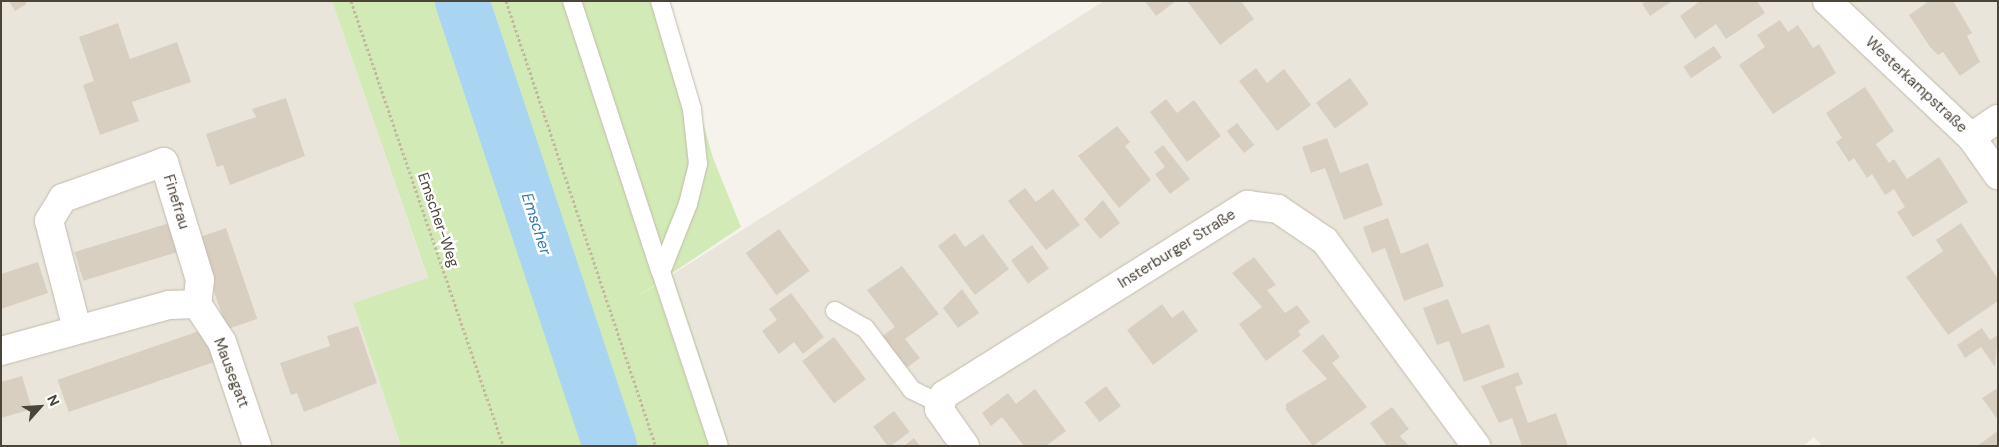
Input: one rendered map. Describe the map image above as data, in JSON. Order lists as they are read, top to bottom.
{
  "streets": {
    "street": [
      "Westerkampstraße",
      "Finefrau",
      "Insterburger Straße",
      "Mausegatt"
    ],
    "path": ["Emscher-Weg"]
  },
  "crossings": [
    ["Finefrau", "Mausegatt"]
  ],
  "water": ["Emscher"],
  "north": "top right"
}
